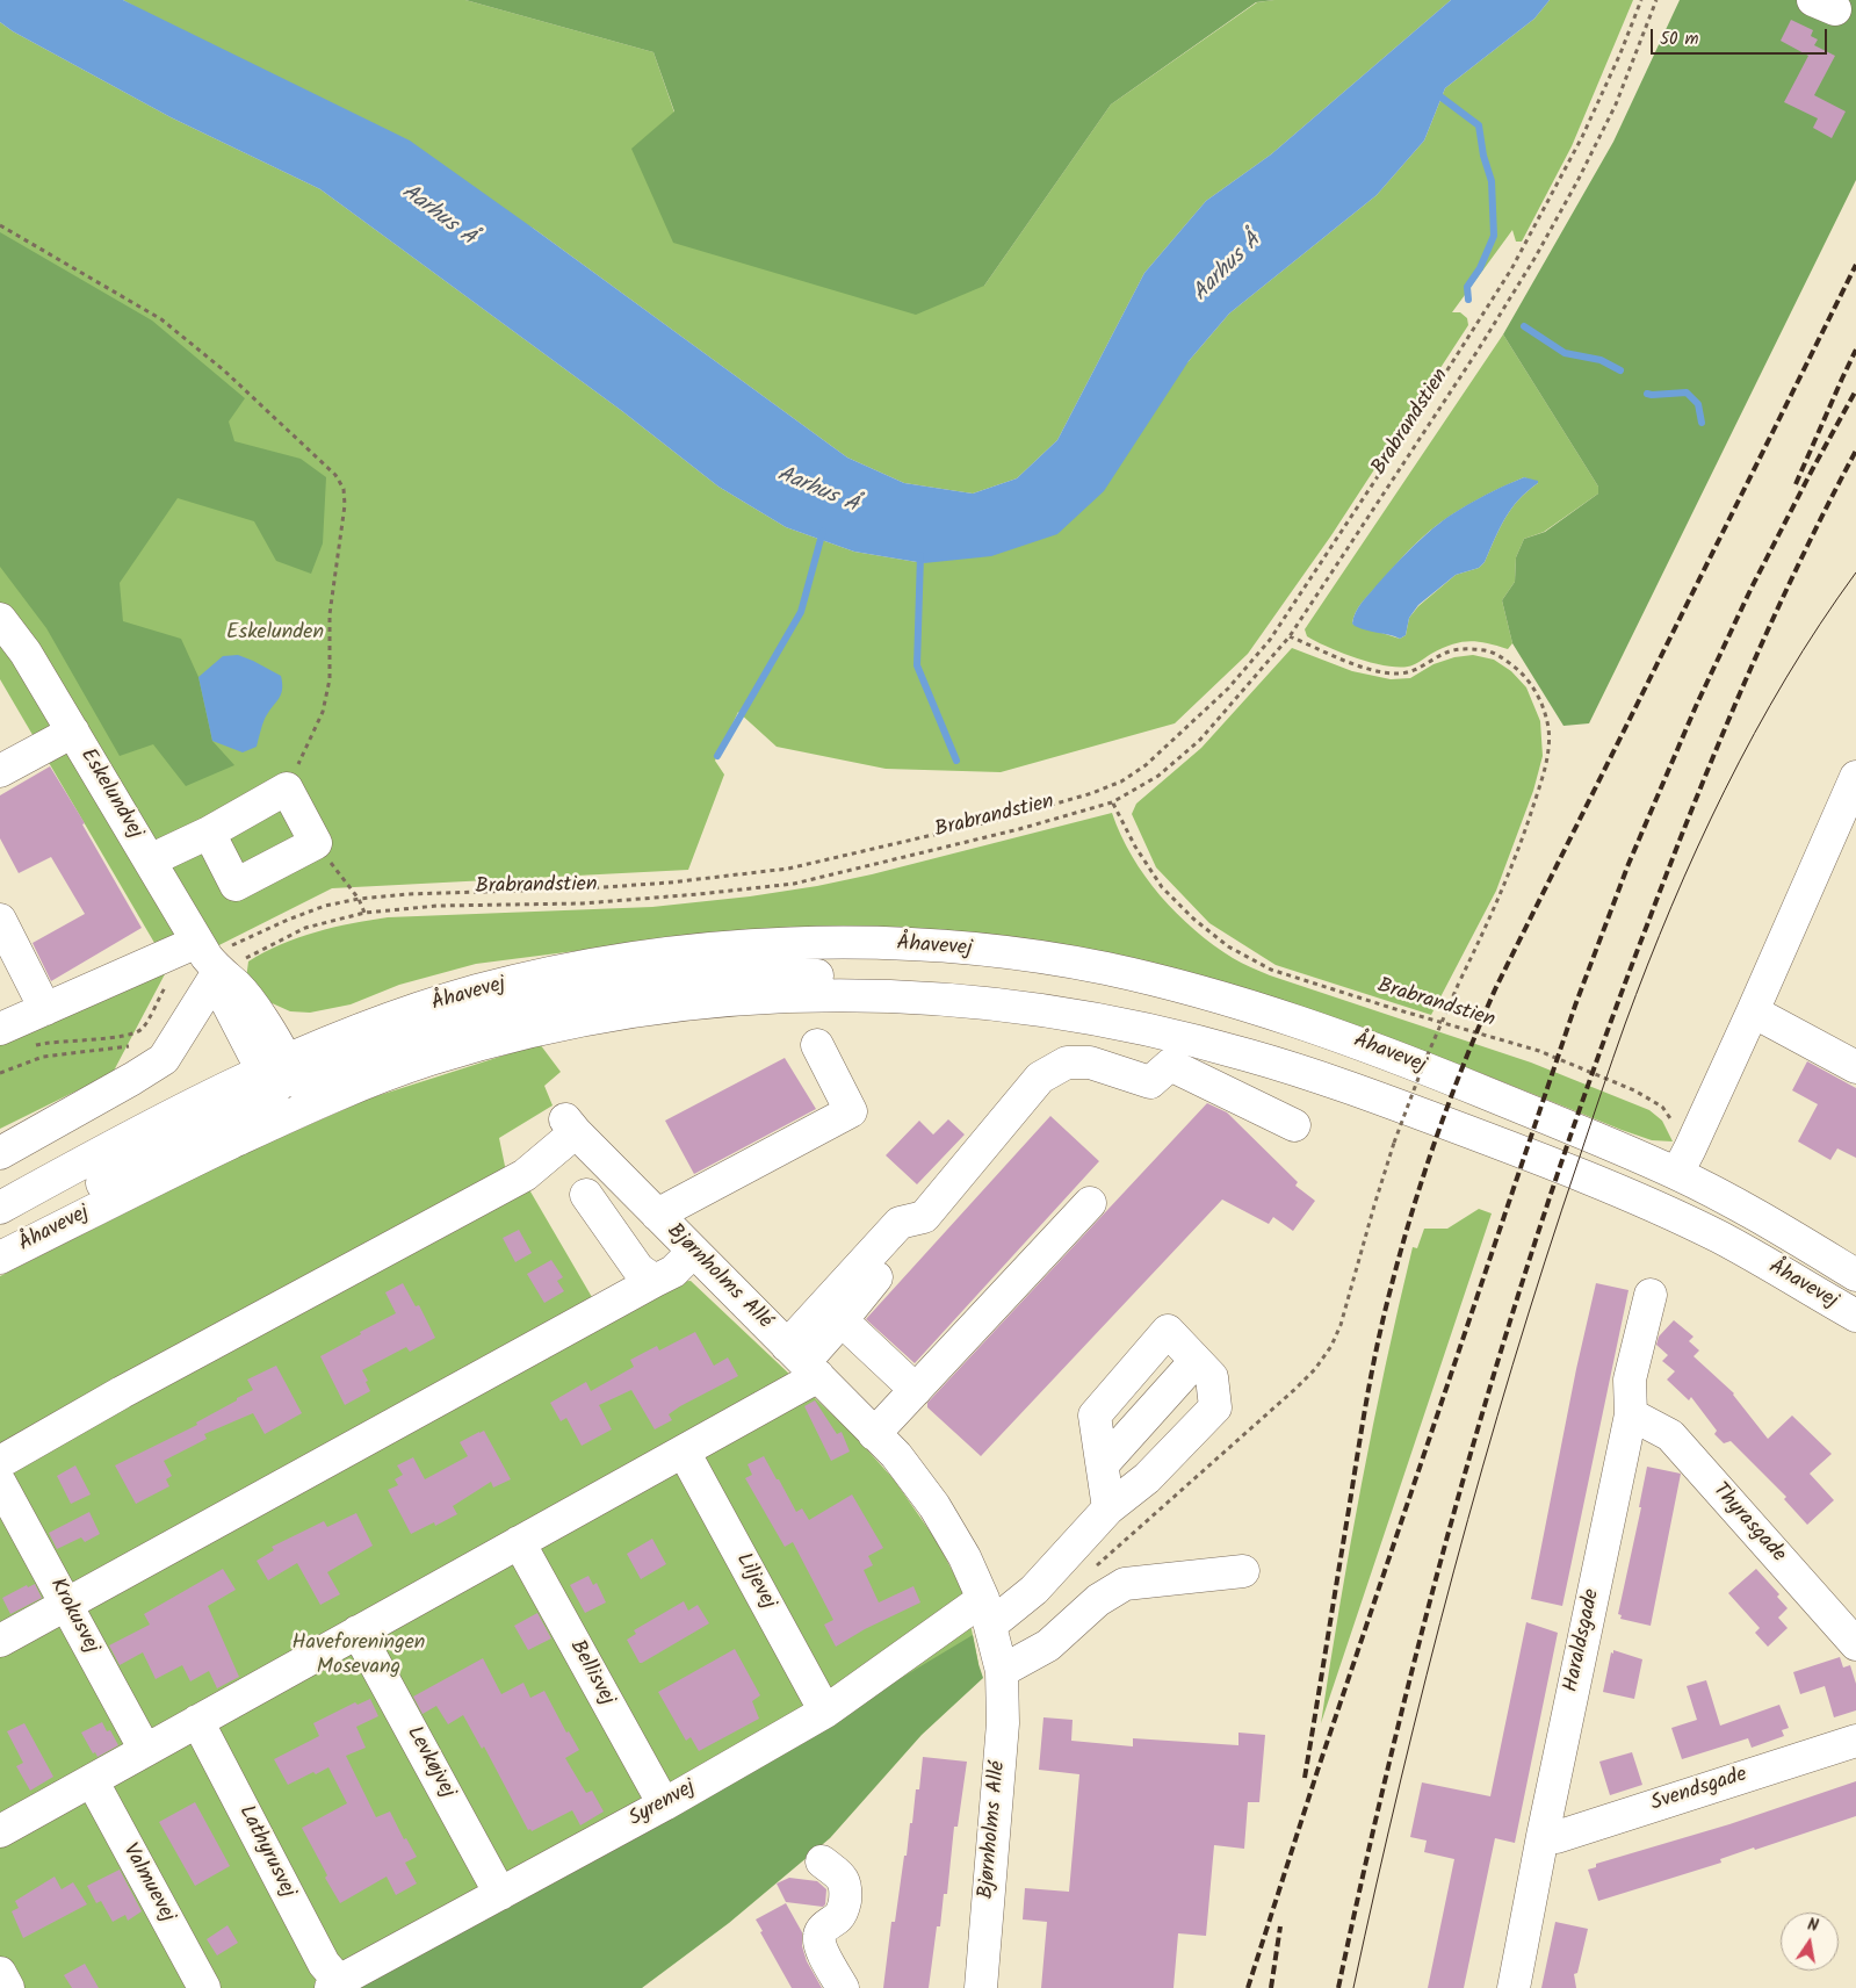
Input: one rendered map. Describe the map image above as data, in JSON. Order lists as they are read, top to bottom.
{
  "streets": {
    "street": [
      "Eskelundvej",
      "Åhavevej",
      "Bjørnholms Allé",
      "Thyrasgade",
      "Liljevej",
      "Krokusvej",
      "Haraldsgade",
      "Bellisvej",
      "Levkøjvej",
      "Svendsgade",
      "Syrenvej",
      "Lathyrusvej",
      "Valmuevej"
    ],
    "path": ["Brabrandstien"]
  },
  "crossings": [
    ["Brabrandstien", "Eskelundvej"],
    ["Brabrandstien", "Åhavevej"],
    ["Eskelundvej", "Åhavevej"],
    ["Bjørnholms Allé", "Syrenvej"],
    ["Thyrasgade", "Haraldsgade"],
    ["Liljevej", "Syrenvej"],
    ["Haraldsgade", "Svendsgade"],
    ["Bellisvej", "Syrenvej"],
    ["Levkøjvej", "Syrenvej"],
    ["Syrenvej", "Lathyrusvej"]
  ],
  "water": ["Aarhus Å"],
  "parks": ["Eskelunden", "Haveforeningen Mosevang"],
  "scale_bar": "50 m",
  "north": "top"
}
